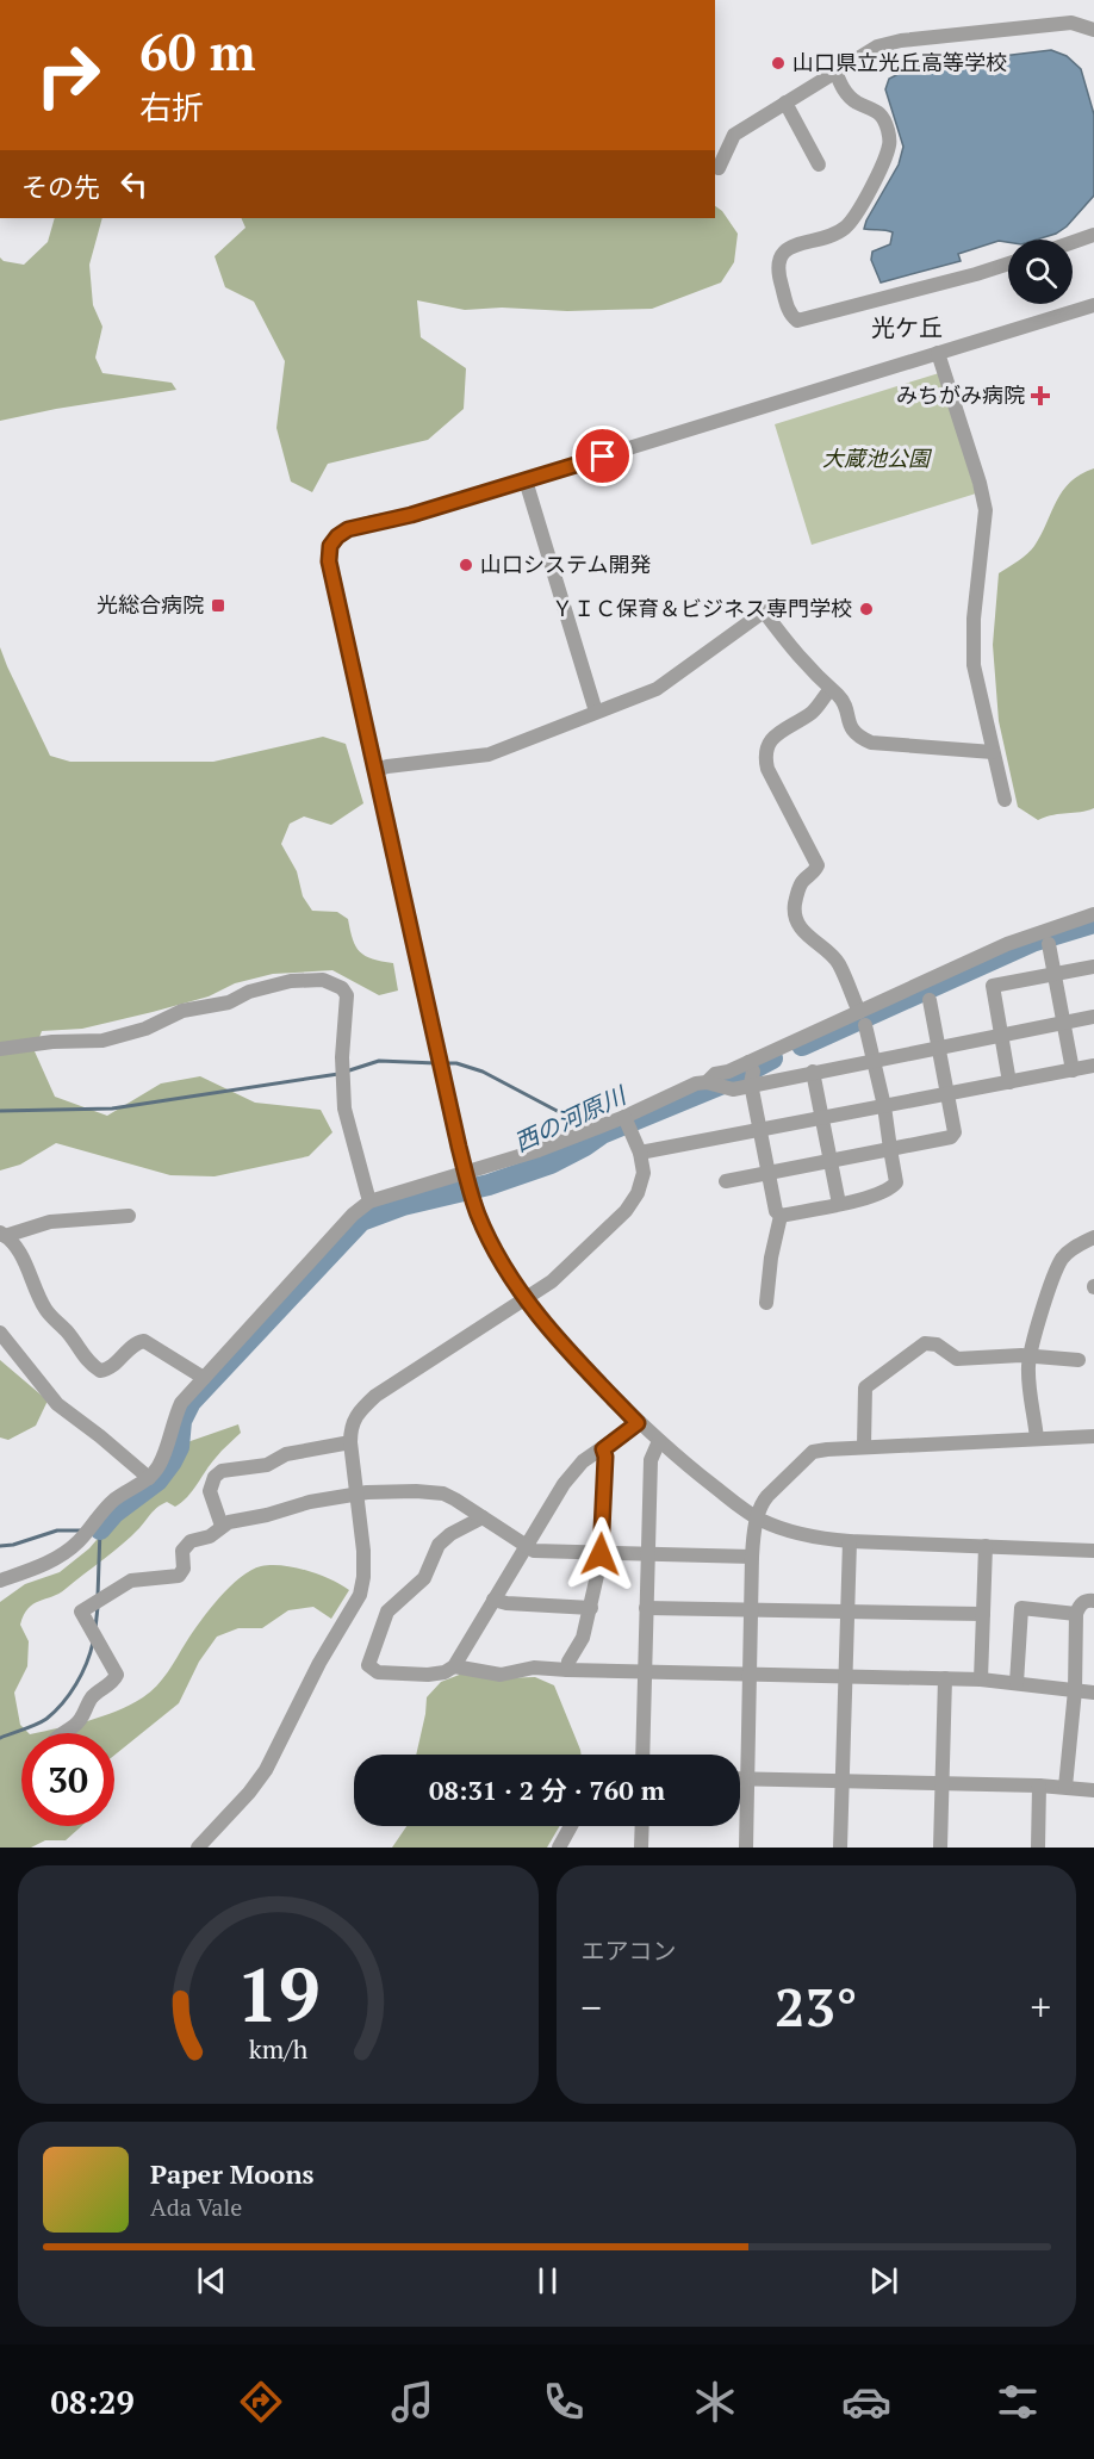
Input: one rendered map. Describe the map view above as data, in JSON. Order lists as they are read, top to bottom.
{
  "districts": ["光ケ丘"],
  "water": ["西の河原川"],
  "parks": ["大蔵池公園"],
  "places": {
    "other": ["山口県立光丘高等学校", "山口システム開発", "ＹＩＣ保育＆ビジネス専門学校"],
    "health": ["みちがみ病院"],
    "transit": ["光総合病院"]
  },
  "page": {
    "turn": ["60 m", "右折"],
    "then": "その先",
    "limit": "30",
    "trip": "08:31 · 2 分 · 760 m",
    "tile": "エアコン",
    "heat": ["−", "23°", "+"],
    "song": ["Paper Moons", "Ada Vale"],
    "tabs": "08:29",
    "gauge": ["19", "km/h"]
  }
}
